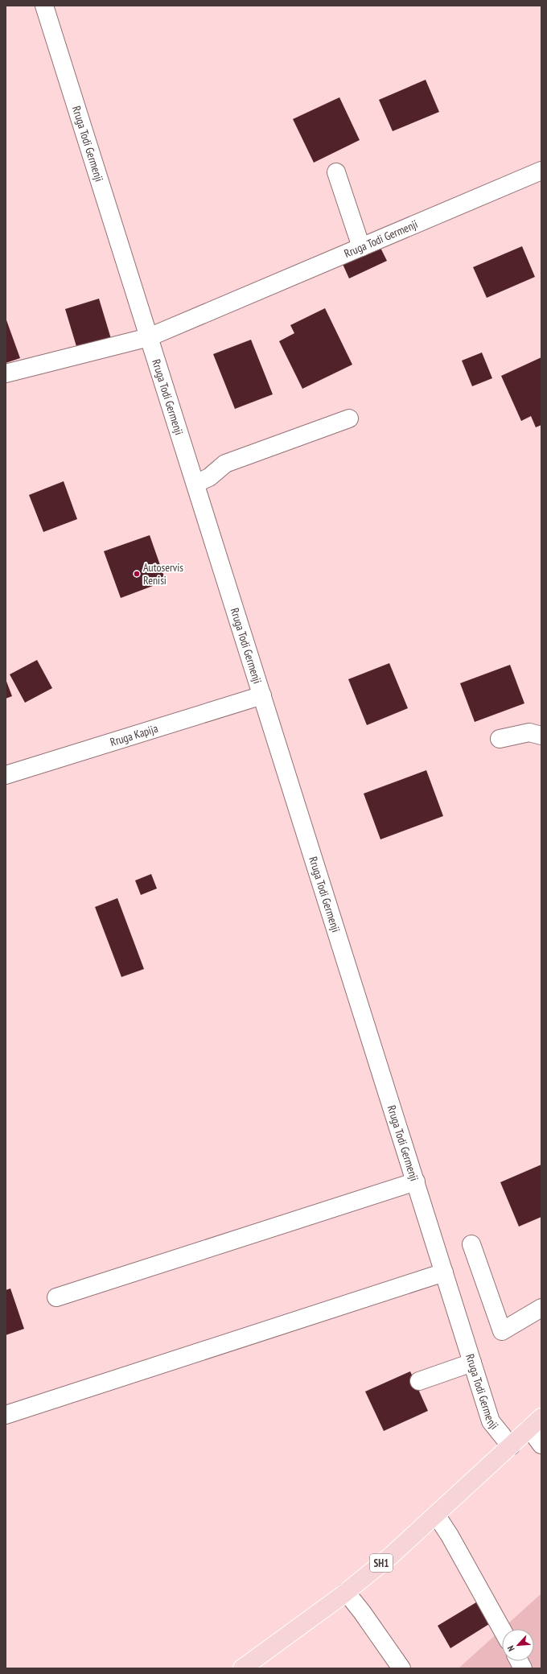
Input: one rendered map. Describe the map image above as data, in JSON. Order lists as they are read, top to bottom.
{
  "streets": {
    "main road": ["SH1"],
    "street": ["Rruga Todi Germenji", "Rruga Kapija"]
  },
  "crossings": [
    ["Rruga Todi Germenji", "Rruga Kapija"],
    ["Rruga Todi Germenji", "SH1"]
  ],
  "places": ["Autoservis Renisi"],
  "north": "bottom left"
}
